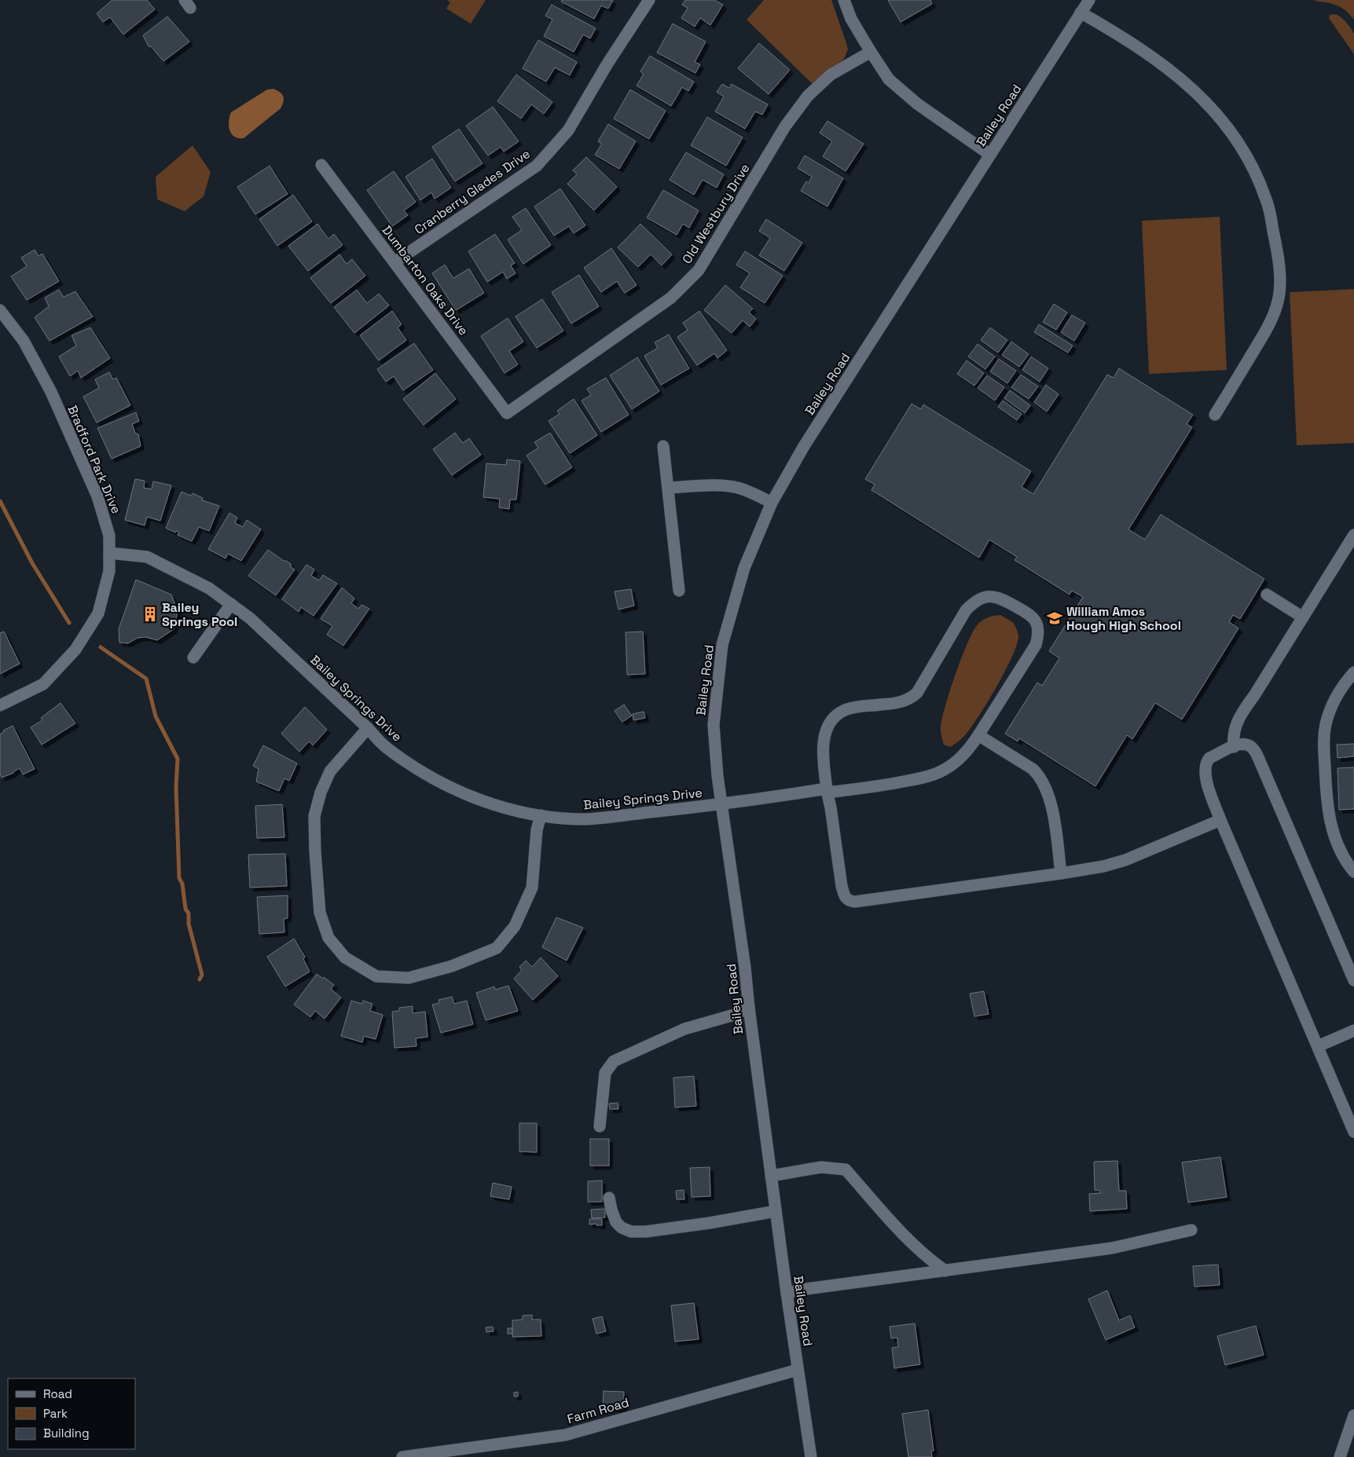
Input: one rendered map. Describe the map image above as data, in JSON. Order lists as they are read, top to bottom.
{
  "streets": {
    "street": [
      "Bailey Road",
      "Cranberry Glades Drive",
      "Old Westbury Drive",
      "Dumbarton Oaks Drive",
      "Bradford Park Drive",
      "Bailey Springs Drive",
      "Farm Road"
    ]
  },
  "crossings": [
    ["Bailey Road", "Bailey Springs Drive"],
    ["Bailey Road", "Farm Road"],
    ["Cranberry Glades Drive", "Dumbarton Oaks Drive"],
    ["Old Westbury Drive", "Dumbarton Oaks Drive"],
    ["Bradford Park Drive", "Bailey Springs Drive"]
  ],
  "places": {
    "building": ["Bailey Springs Pool"],
    "school or university": ["William Amos Hough High School"]
  },
  "legend": ["Road", "Park", "Building"]
}
